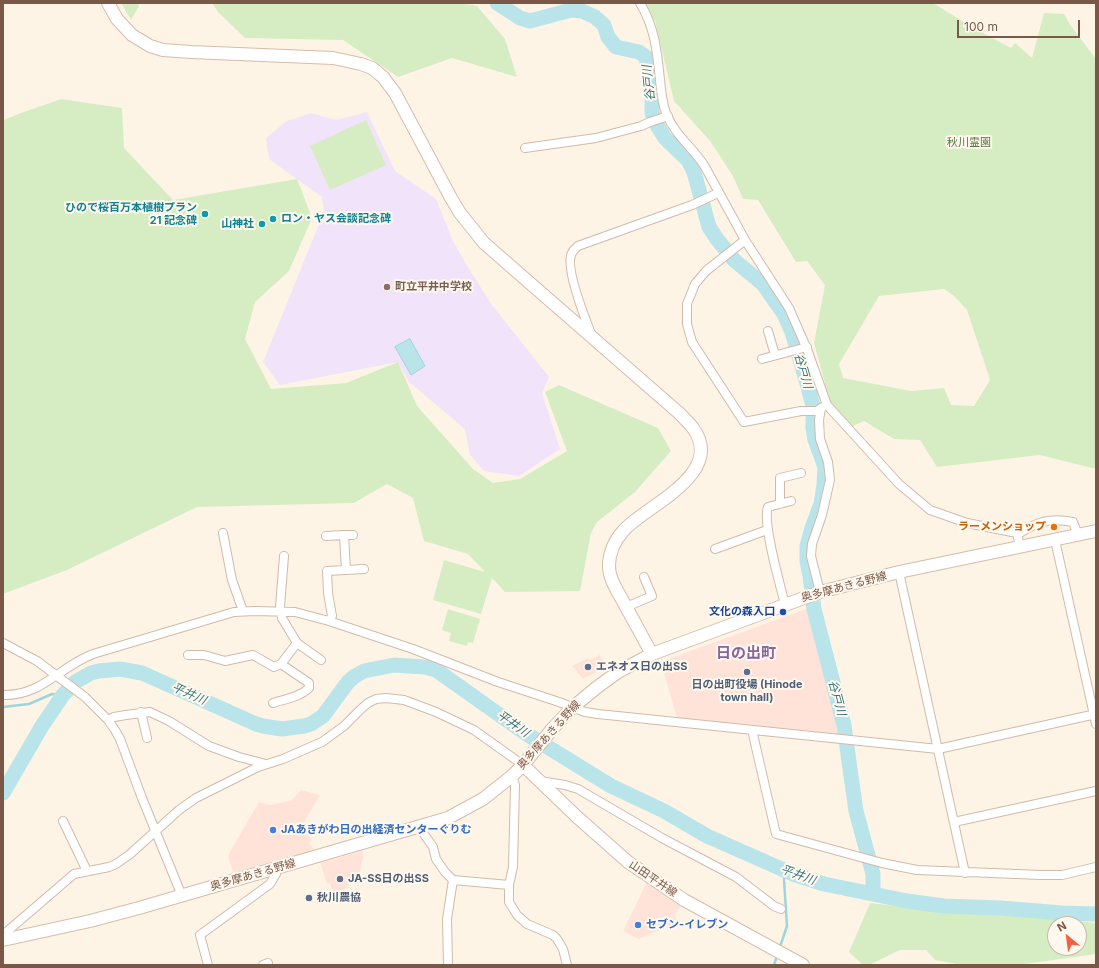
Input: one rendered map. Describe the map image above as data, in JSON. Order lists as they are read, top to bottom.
{
  "streets": {
    "main road": ["奥多摩あきる野線", "山田平井線"]
  },
  "crossings": [
    ["奥多摩あきる野線", "山田平井線"]
  ],
  "districts": ["日の出町"],
  "water": ["谷戸川", "平井川"],
  "parks": ["秋川霊園"],
  "places": [
    "ひので桜百万本植樹プラン 21 記念碑",
    "ロン・ヤス会談記念碑",
    "山神社",
    "町立平井中学校",
    "ラーメンショップ",
    "文化の森入口",
    "エネオス日の出SS",
    "日の出町役場 (Hinode town hall)",
    "JAあきがわ日の出経済センターぐりむ",
    "JA-SS日の出SS",
    "秋川農協",
    "セブン-イレブン"
  ],
  "scale_bar": "100 m",
  "north": "top left"
}
